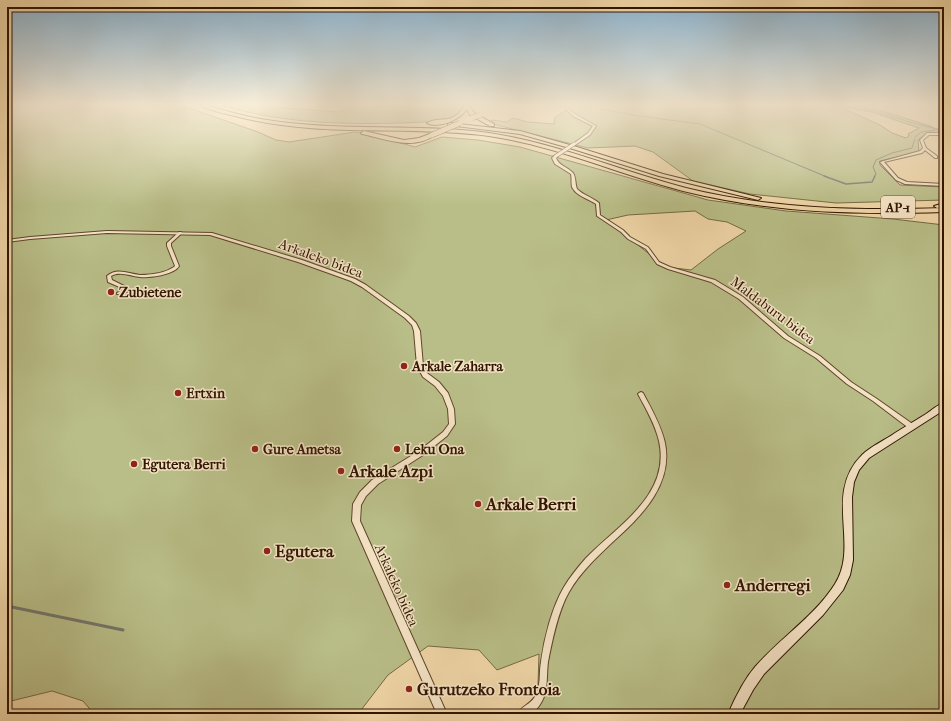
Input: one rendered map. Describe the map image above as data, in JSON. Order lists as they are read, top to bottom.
{
  "streets": {
    "highway": ["AP-1"],
    "street": ["Arkaleko bidea", "Maldaburu bidea"]
  },
  "crossings": [
    ["AP-1", "Maldaburu bidea"]
  ],
  "places": [
    "Zubietene",
    "Arkale Zaharra",
    "Ertxin",
    "Gure Ametsa",
    "Leku Ona",
    "Egutera Berri",
    "Arkale Azpi",
    "Arkale Berri",
    "Egutera",
    "Anderregi",
    "Gurutzeko Frontoia"
  ]
}
